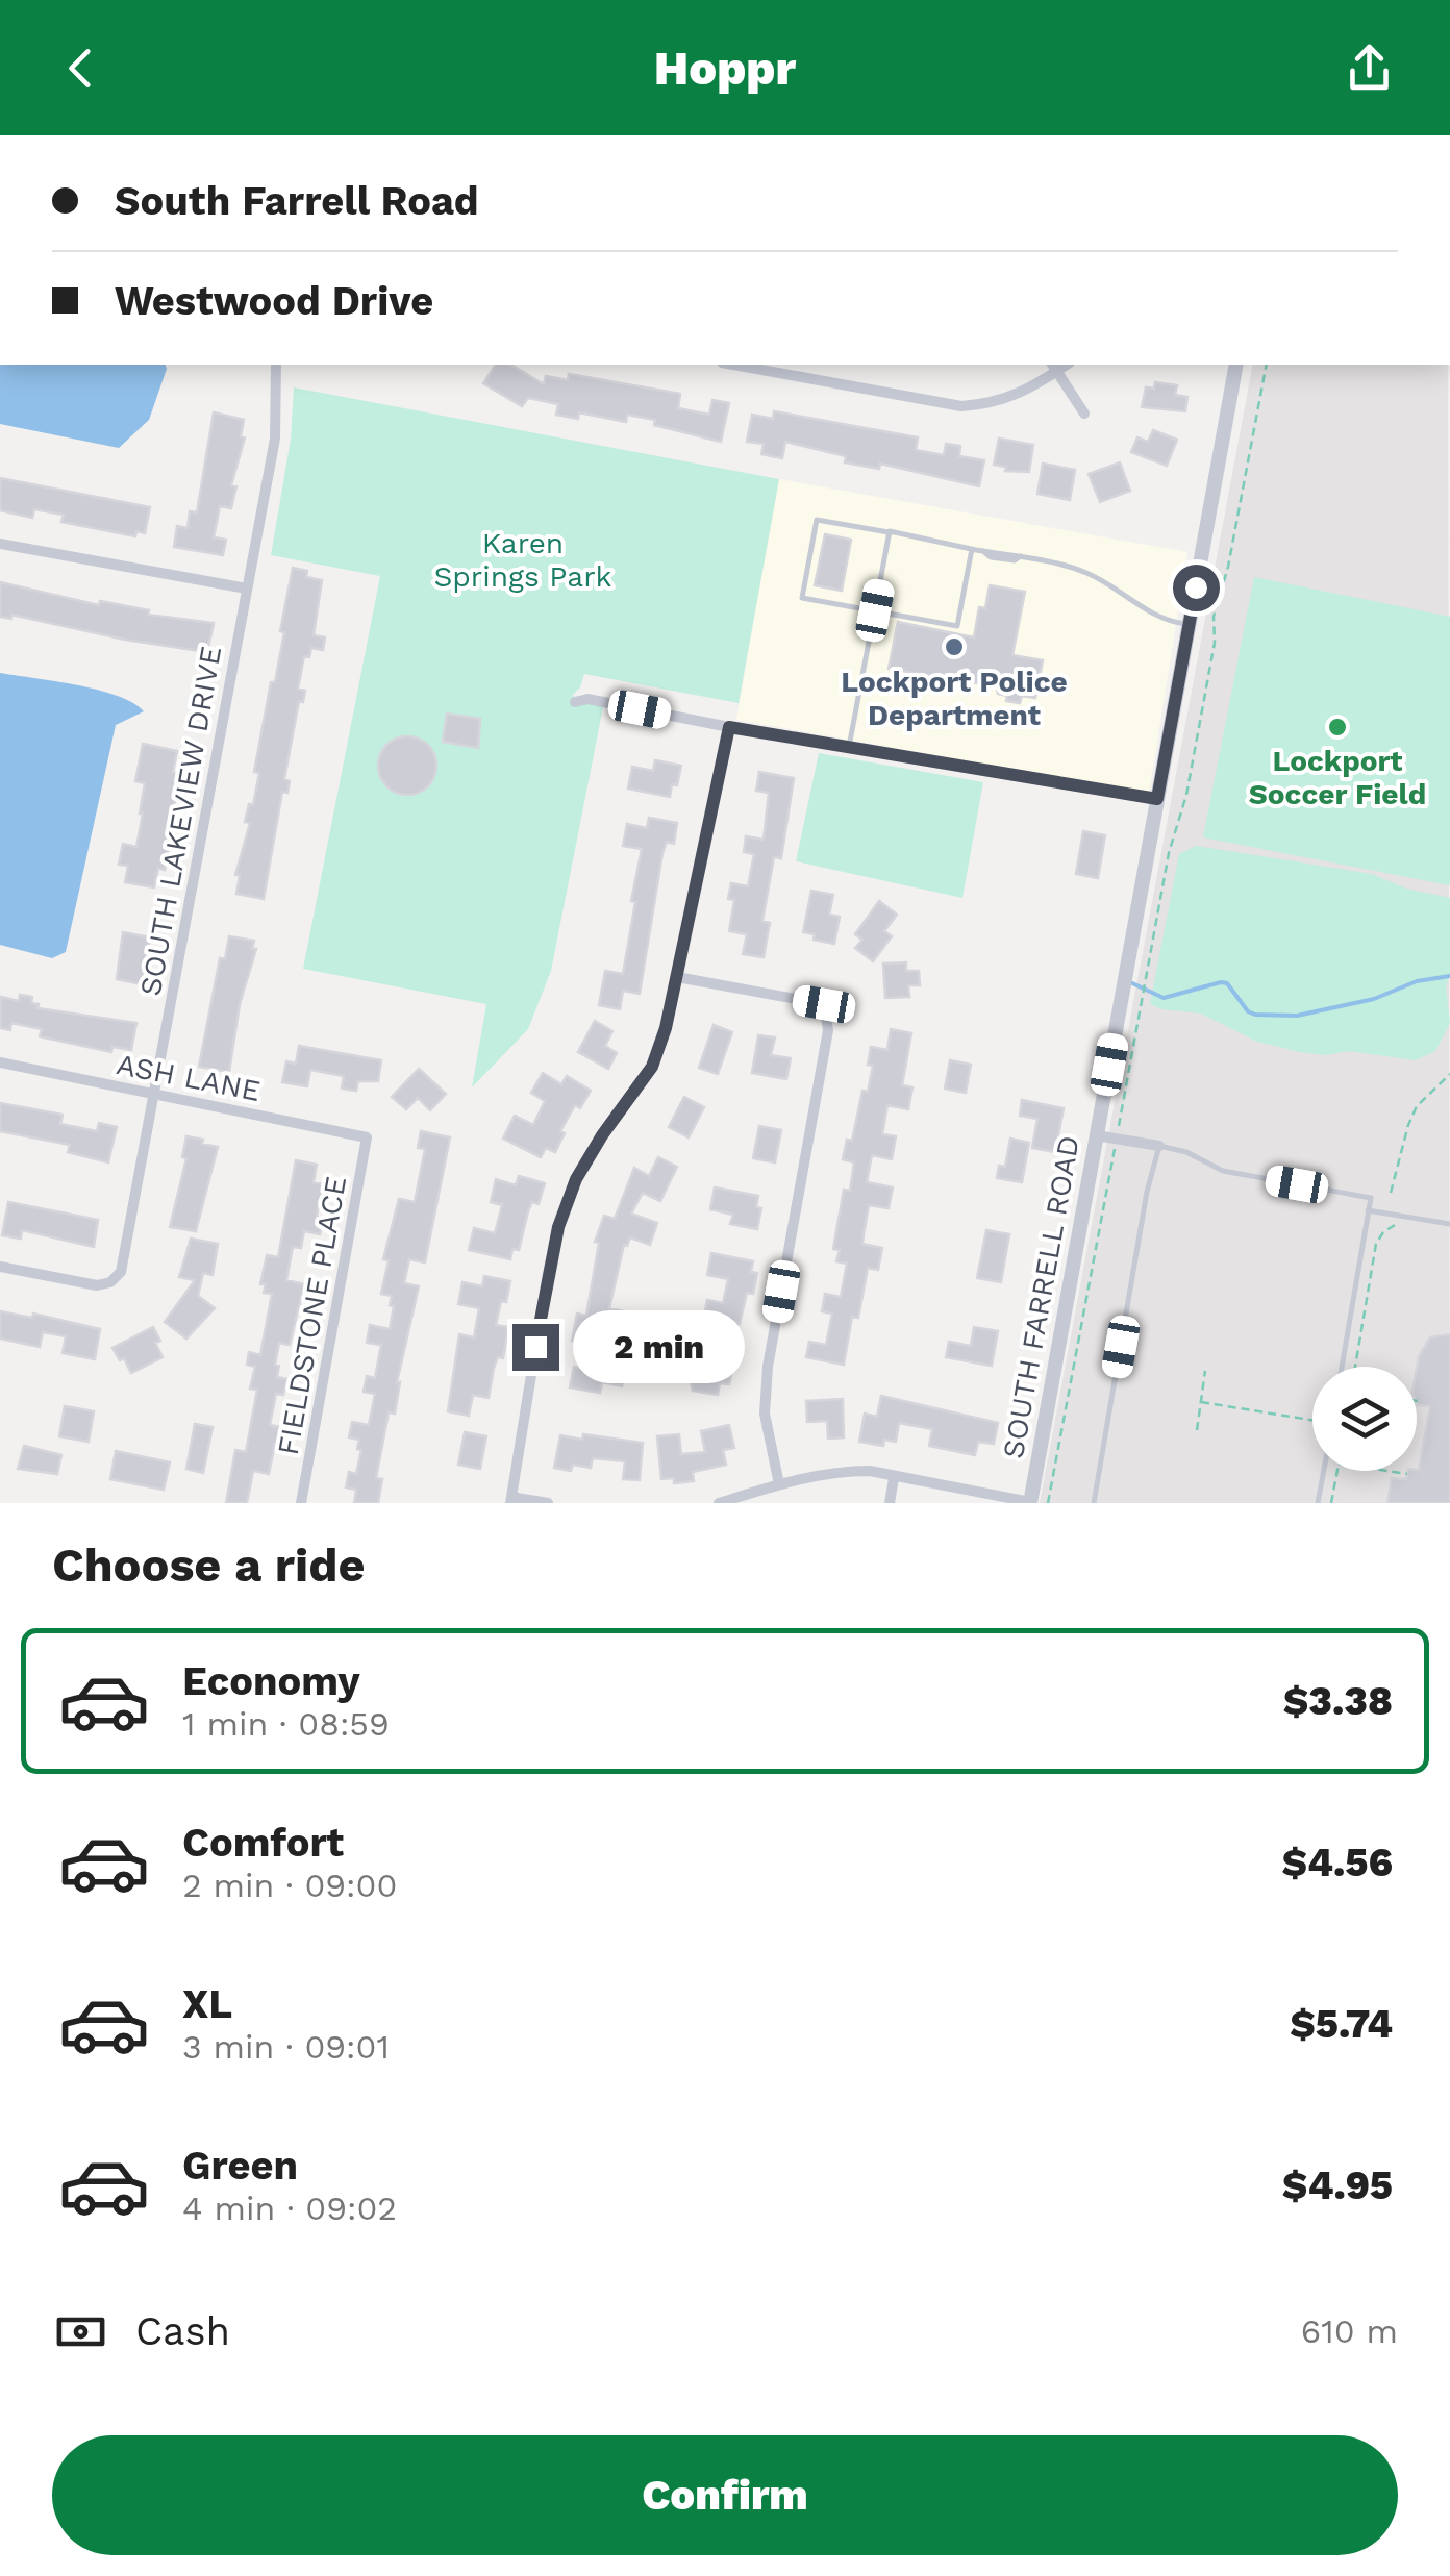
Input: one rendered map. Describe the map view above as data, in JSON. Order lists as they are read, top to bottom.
{
  "streets": {
    "street": [
      "SOUTH LAKEVIEW DRIVE",
      "ASH LANE",
      "SOUTH FARRELL ROAD",
      "FIELDSTONE PLACE"
    ]
  },
  "crossings": [
    ["SOUTH LAKEVIEW DRIVE", "ASH LANE"],
    ["ASH LANE", "FIELDSTONE PLACE"]
  ],
  "parks": ["Karen Springs Park"],
  "places": ["Lockport Police Department", "Lockport Soccer Field"],
  "page": {
    "header": "Hoppr",
    "banner": ["South Farrell Road", "Westwood Drive"],
    "bubble": "2 min",
    "heading": "Choose a ride",
    "list": [
      {
        "name": "Economy",
        "note": "1 min · 08:59",
        "value": "$3.38"
      },
      {
        "name": "Comfort",
        "note": "2 min · 09:00",
        "value": "$4.56"
      },
      {
        "name": "XL",
        "note": "3 min · 09:01",
        "value": "$5.74"
      },
      {
        "name": "Green",
        "note": "4 min · 09:02",
        "value": "$4.95"
      }
    ],
    "pay": ["Cash", "610 m"],
    "buttons": "Confirm"
  }
}
